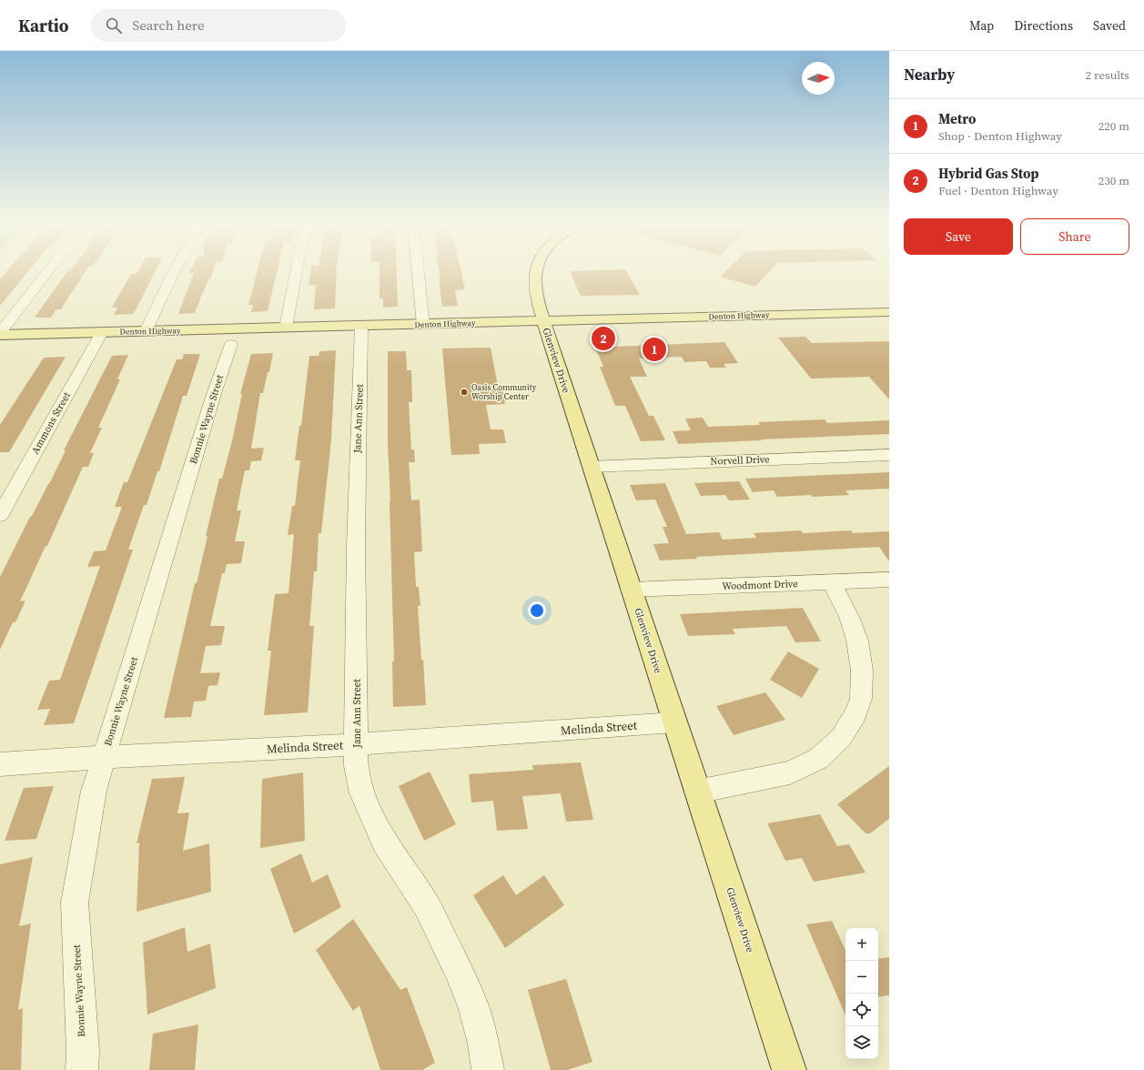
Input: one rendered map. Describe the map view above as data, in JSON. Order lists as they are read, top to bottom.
{
  "streets": {
    "main road": ["Denton Highway", "Glenview Drive"],
    "street": [
      "Jane Ann Street",
      "Bonnie Wayne Street",
      "Ammons Street",
      "Norvell Drive",
      "Woodmont Drive",
      "Melinda Street"
    ]
  },
  "crossings": [
    ["Denton Highway", "Glenview Drive"],
    ["Denton Highway", "Jane Ann Street"],
    ["Denton Highway", "Ammons Street"],
    ["Glenview Drive", "Norvell Drive"],
    ["Glenview Drive", "Woodmont Drive"],
    ["Glenview Drive", "Melinda Street"],
    ["Jane Ann Street", "Melinda Street"],
    ["Bonnie Wayne Street", "Melinda Street"]
  ],
  "places": ["Oasis Community Worship Center"],
  "north": "right",
  "page": {
    "header": "Kartio",
    "search": "Search here",
    "nav": ["Map", "Directions", "Saved"],
    "heading": ["Nearby", "2 results"],
    "list": [
      {
        "mark": "1",
        "name": "Metro",
        "note": "Shop · Denton Highway",
        "value": "220 m"
      },
      {
        "mark": "2",
        "name": "Hybrid Gas Stop",
        "note": "Fuel · Denton Highway",
        "value": "230 m"
      }
    ],
    "buttons": ["Save", "Share"],
    "pins": ["2", "1"],
    "map_buttons": ["+", "−"]
  }
}
